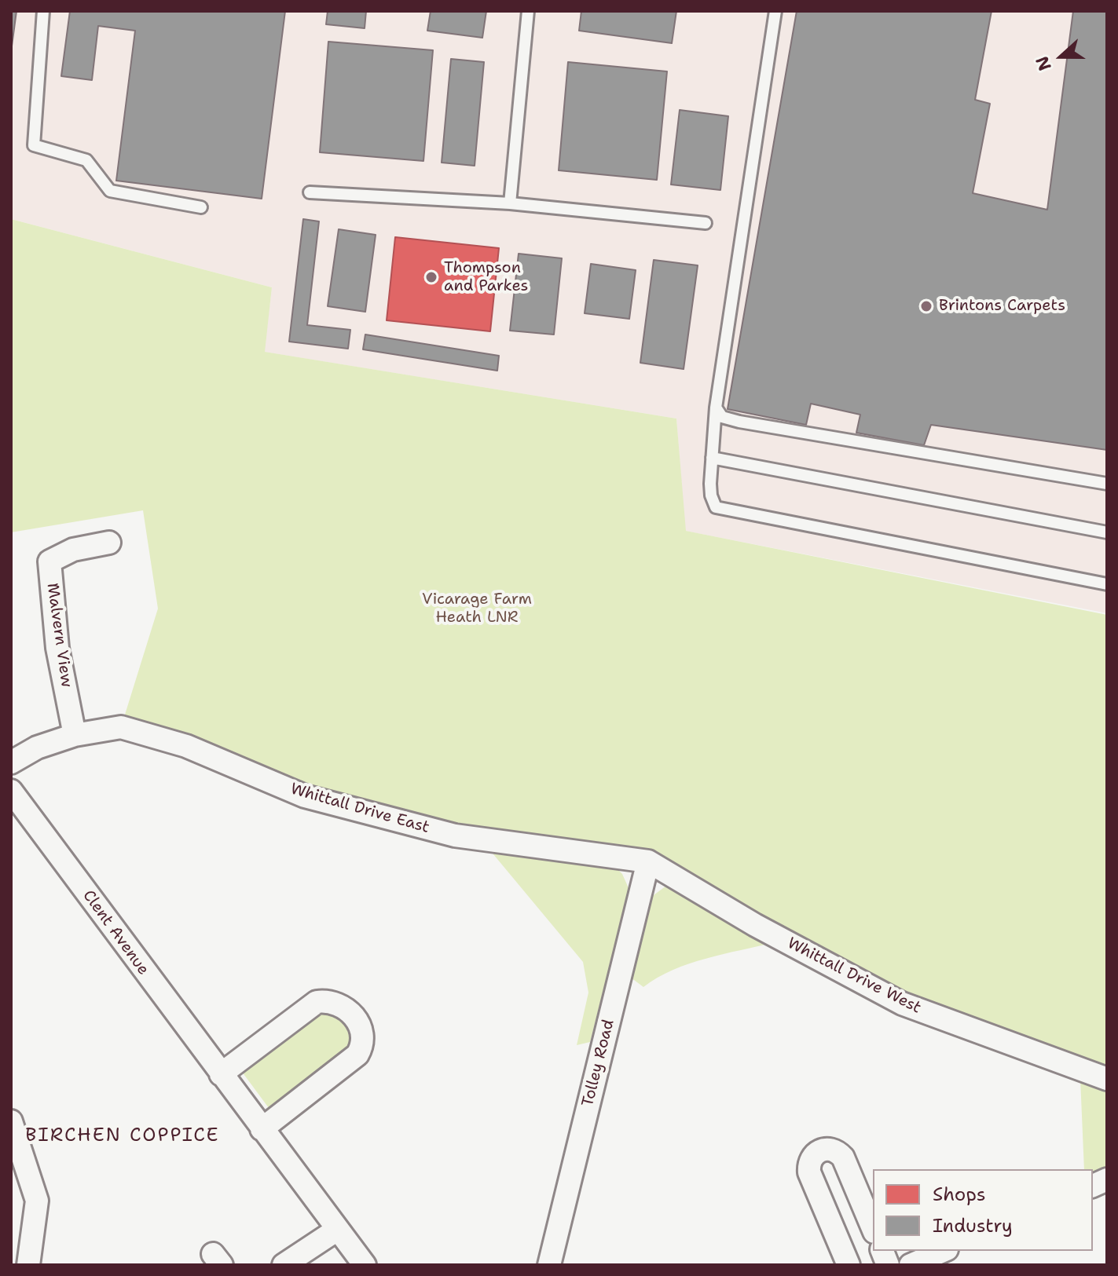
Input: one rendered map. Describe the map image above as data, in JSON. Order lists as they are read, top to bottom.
{
  "streets": {
    "street": [
      "Malvern View",
      "Whittall Drive East",
      "Clent Avenue",
      "Whittall Drive West",
      "Tolley Road"
    ]
  },
  "crossings": [
    ["Malvern View", "Whittall Drive East"],
    ["Whittall Drive East", "Whittall Drive West"],
    ["Whittall Drive East", "Tolley Road"],
    ["Whittall Drive West", "Tolley Road"]
  ],
  "districts": ["BIRCHEN COPPICE"],
  "parks": ["Vicarage Farm Heath LNR"],
  "places": ["Thompson and Parkes", "Brintons Carpets"],
  "legend": ["Shops", "Industry"],
  "north": "left"
}
